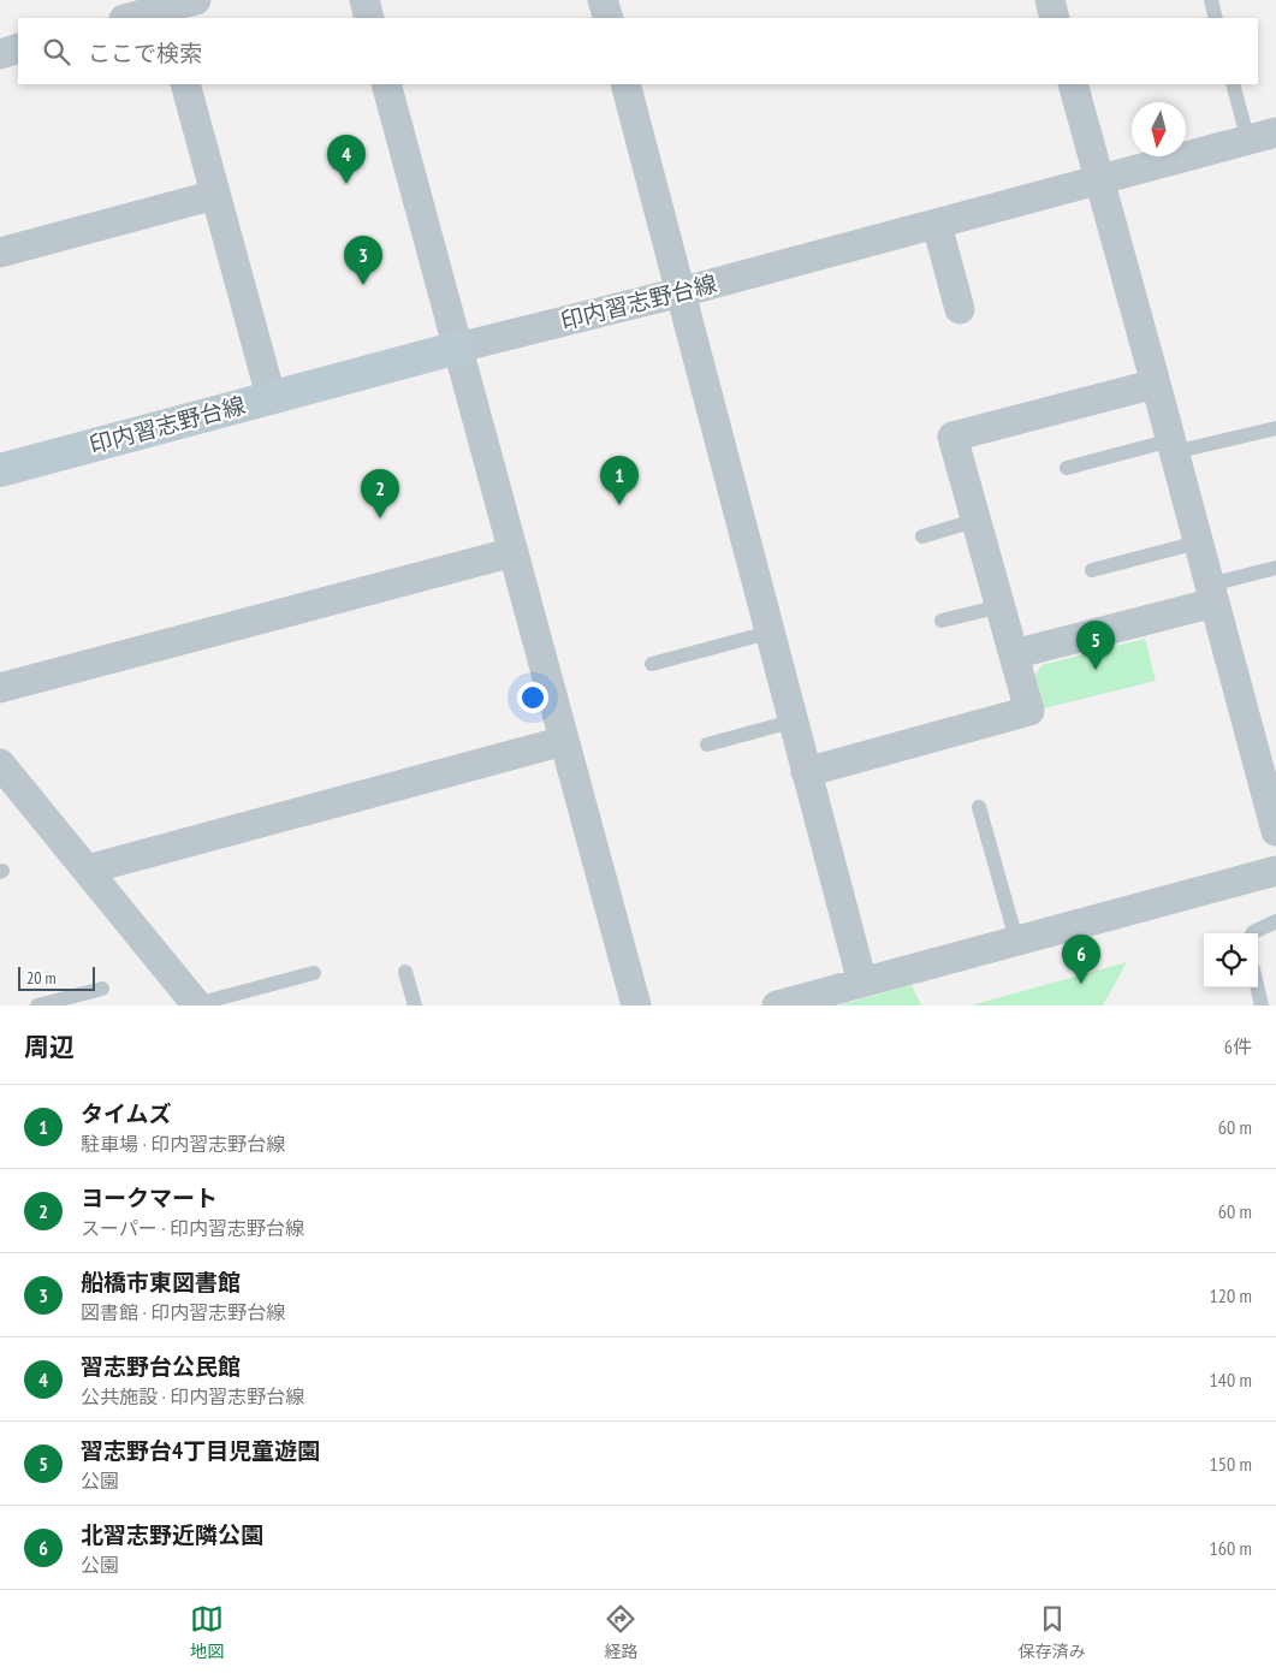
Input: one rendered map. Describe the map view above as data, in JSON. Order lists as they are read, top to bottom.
{
  "streets": {
    "street": ["印内習志野台線"]
  },
  "scale_bar": "20 m",
  "north": "bottom",
  "page": {
    "search": "ここで検索",
    "pins": [
      "4",
      "3",
      "1",
      "2",
      "5",
      "6"
    ],
    "scale": "20 m",
    "heading": ["周辺", "6件"],
    "list": [
      {
        "mark": "1",
        "name": "タイムズ",
        "note": "駐車場 · 印内習志野台線",
        "value": "60 m"
      },
      {
        "mark": "2",
        "name": "ヨークマート",
        "note": "スーパー · 印内習志野台線",
        "value": "60 m"
      },
      {
        "mark": "3",
        "name": "船橋市東図書館",
        "note": "図書館 · 印内習志野台線",
        "value": "120 m"
      },
      {
        "mark": "4",
        "name": "習志野台公民館",
        "note": "公共施設 · 印内習志野台線",
        "value": "140 m"
      },
      {
        "mark": "5",
        "name": "習志野台4丁目児童遊園",
        "note": "公園",
        "value": "150 m"
      },
      {
        "mark": "6",
        "name": "北習志野近隣公園",
        "note": "公園",
        "value": "160 m"
      }
    ],
    "nav": ["地図", "経路", "保存済み"]
  }
}
